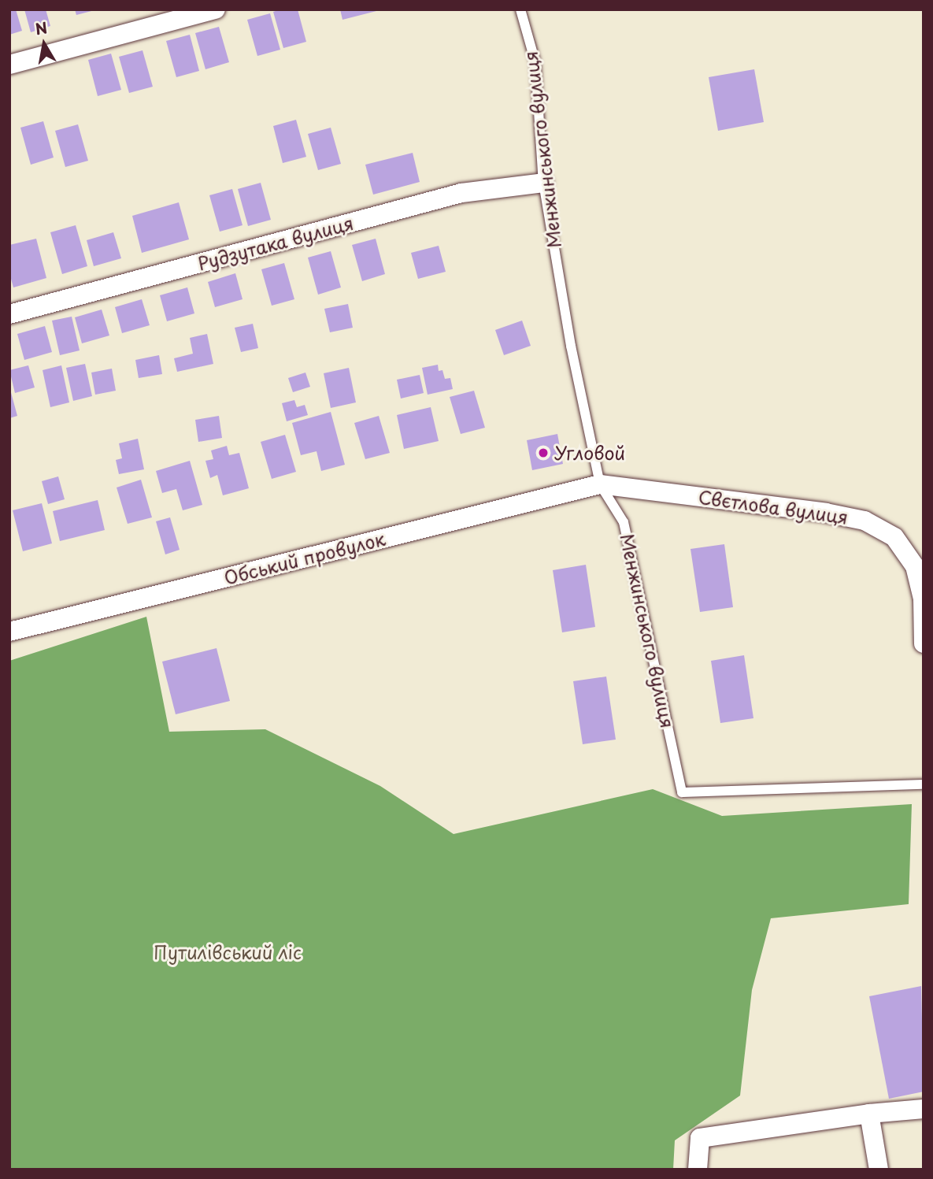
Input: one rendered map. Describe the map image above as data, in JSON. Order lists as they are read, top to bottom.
{
  "streets": {
    "street": ["Рудзутака вулиця", "Свєтлова вулиця", "Обський провулок"],
    "lane": ["Менжинського вулиця"]
  },
  "crossings": [
    ["Менжинського вулиця", "Рудзутака вулиця"],
    ["Менжинського вулиця", "Свєтлова вулиця"],
    ["Менжинського вулиця", "Обський провулок"],
    ["Свєтлова вулиця", "Обський провулок"]
  ],
  "parks": ["Путилівський ліс"],
  "places": ["Угловой"],
  "north": "top"
}
